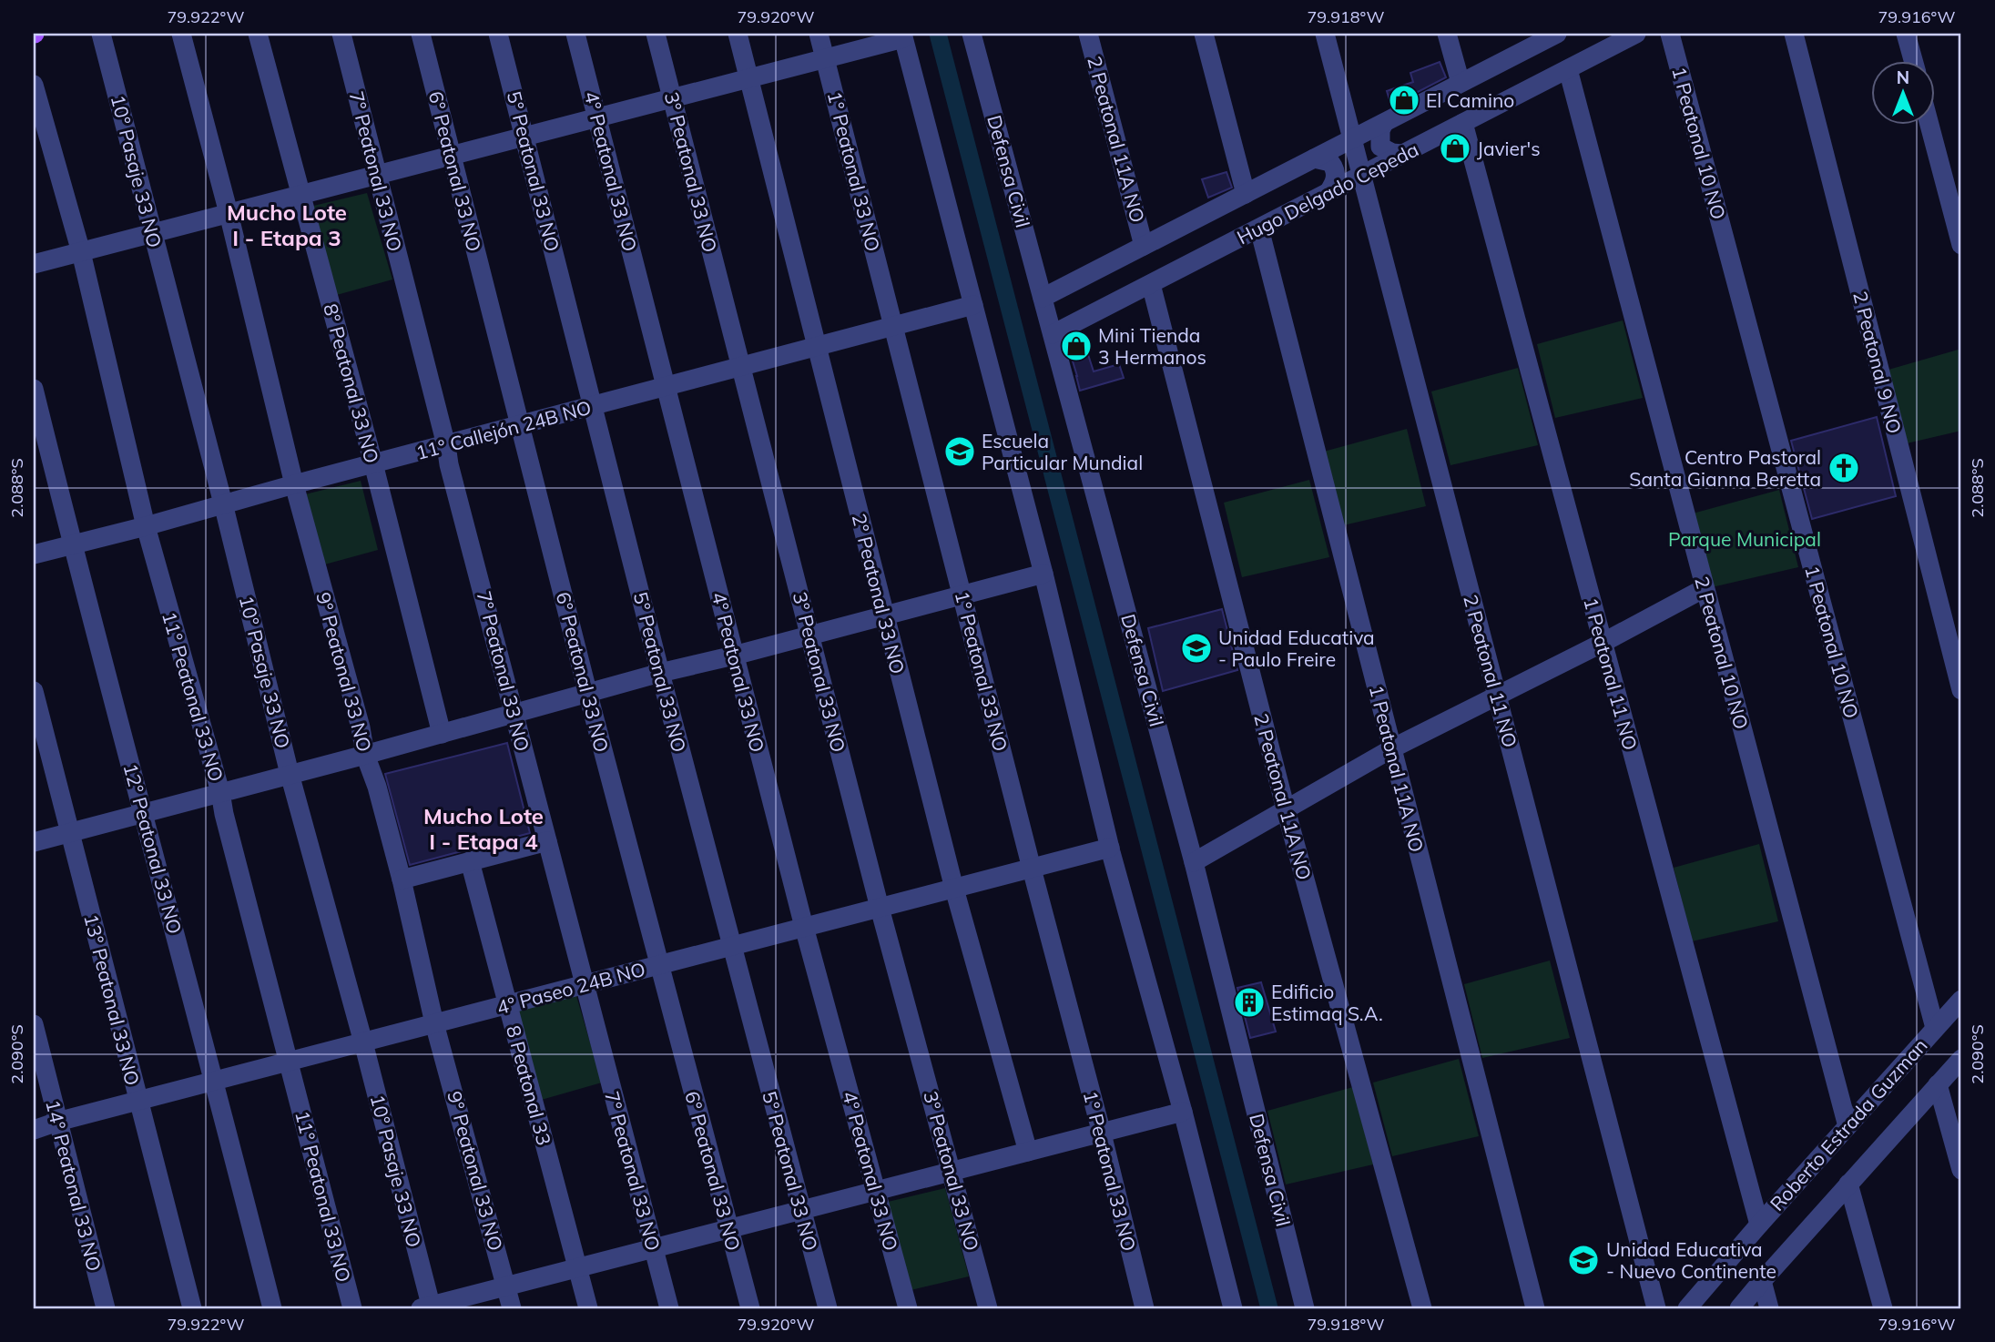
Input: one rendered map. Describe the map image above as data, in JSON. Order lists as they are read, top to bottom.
{
  "streets": {
    "street": [
      "2 Peatonal 11A NO",
      "1 Peatonal 10 NO",
      "10° Pasaje 33 NO",
      "7° Peatonal 33 NO",
      "6° Peatonal 33 NO",
      "5° Peatonal 33 NO",
      "4° Peatonal 33 NO",
      "1° Peatonal 33 NO",
      "Defensa Civil",
      "3° Peatonal 33 NO",
      "Hugo Delgado Cepeda",
      "2 Peatonal 9 NO",
      "8° Peatonal 33 NO",
      "11° Callejón 24B NO",
      "2° Peatonal 33 NO",
      "2 Peatonal 10 NO",
      "2 Peatonal 11 NO",
      "9° Peatonal 33 NO",
      "1 Peatonal 11 NO",
      "11° Peatonal 33 NO",
      "1 Peatonal 11A NO",
      "12° Peatonal 33 NO",
      "4° Paseo 24B NO",
      "13° Peatonal 33 NO",
      "8 Peatonal 33",
      "Roberto Estrada Guzman",
      "14° Peatonal 33 NO"
    ]
  },
  "crossings": [
    ["2 Peatonal 11A NO", "Hugo Delgado Cepeda"],
    ["1 Peatonal 10 NO", "Roberto Estrada Guzman"],
    ["10° Pasaje 33 NO", "11° Callejón 24B NO"],
    ["10° Pasaje 33 NO", "4° Paseo 24B NO"],
    ["7° Peatonal 33 NO", "11° Callejón 24B NO"],
    ["7° Peatonal 33 NO", "4° Paseo 24B NO"],
    ["6° Peatonal 33 NO", "11° Callejón 24B NO"],
    ["6° Peatonal 33 NO", "4° Paseo 24B NO"],
    ["5° Peatonal 33 NO", "11° Callejón 24B NO"],
    ["5° Peatonal 33 NO", "4° Paseo 24B NO"],
    ["4° Peatonal 33 NO", "11° Callejón 24B NO"],
    ["4° Peatonal 33 NO", "4° Paseo 24B NO"],
    ["1° Peatonal 33 NO", "11° Callejón 24B NO"],
    ["1° Peatonal 33 NO", "4° Paseo 24B NO"],
    ["Defensa Civil", "Hugo Delgado Cepeda"],
    ["3° Peatonal 33 NO", "11° Callejón 24B NO"],
    ["3° Peatonal 33 NO", "4° Paseo 24B NO"],
    ["Hugo Delgado Cepeda", "2 Peatonal 10 NO"],
    ["Hugo Delgado Cepeda", "2 Peatonal 11 NO"],
    ["Hugo Delgado Cepeda", "1 Peatonal 11 NO"],
    ["Hugo Delgado Cepeda", "1 Peatonal 11A NO"],
    ["8° Peatonal 33 NO", "11° Callejón 24B NO"],
    ["11° Callejón 24B NO", "2° Peatonal 33 NO"],
    ["11° Callejón 24B NO", "9° Peatonal 33 NO"],
    ["11° Callejón 24B NO", "11° Peatonal 33 NO"],
    ["11° Callejón 24B NO", "12° Peatonal 33 NO"],
    ["2° Peatonal 33 NO", "4° Paseo 24B NO"],
    ["2 Peatonal 10 NO", "Roberto Estrada Guzman"],
    ["9° Peatonal 33 NO", "4° Paseo 24B NO"],
    ["1 Peatonal 11 NO", "Roberto Estrada Guzman"],
    ["11° Peatonal 33 NO", "4° Paseo 24B NO"],
    ["12° Peatonal 33 NO", "4° Paseo 24B NO"],
    ["4° Paseo 24B NO", "13° Peatonal 33 NO"],
    ["4° Paseo 24B NO", "8 Peatonal 33"],
    ["4° Paseo 24B NO", "14° Peatonal 33 NO"]
  ],
  "districts": ["Mucho Lote I - Etapa 3", "Mucho Lote I - Etapa 4"],
  "parks": ["Parque Municipal"],
  "places": {
    "shop": ["El Camino", "Javier's", "Mini Tienda 3 Hermanos"],
    "school or university": ["Escuela Particular Mundial", "Unidad Educativa - Paulo Freire", "Unidad Educativa - Nuevo Continente"],
    "church": ["Centro Pastoral Santa Gianna Beretta"],
    "building": ["Edificio Estimaq S.A."]
  },
  "north": "top",
  "coordinates": [
    "79.922°W",
    "79.920°W",
    "79.918°W",
    "79.916°W",
    "2.088°S",
    "2.090°S"
  ]
}
